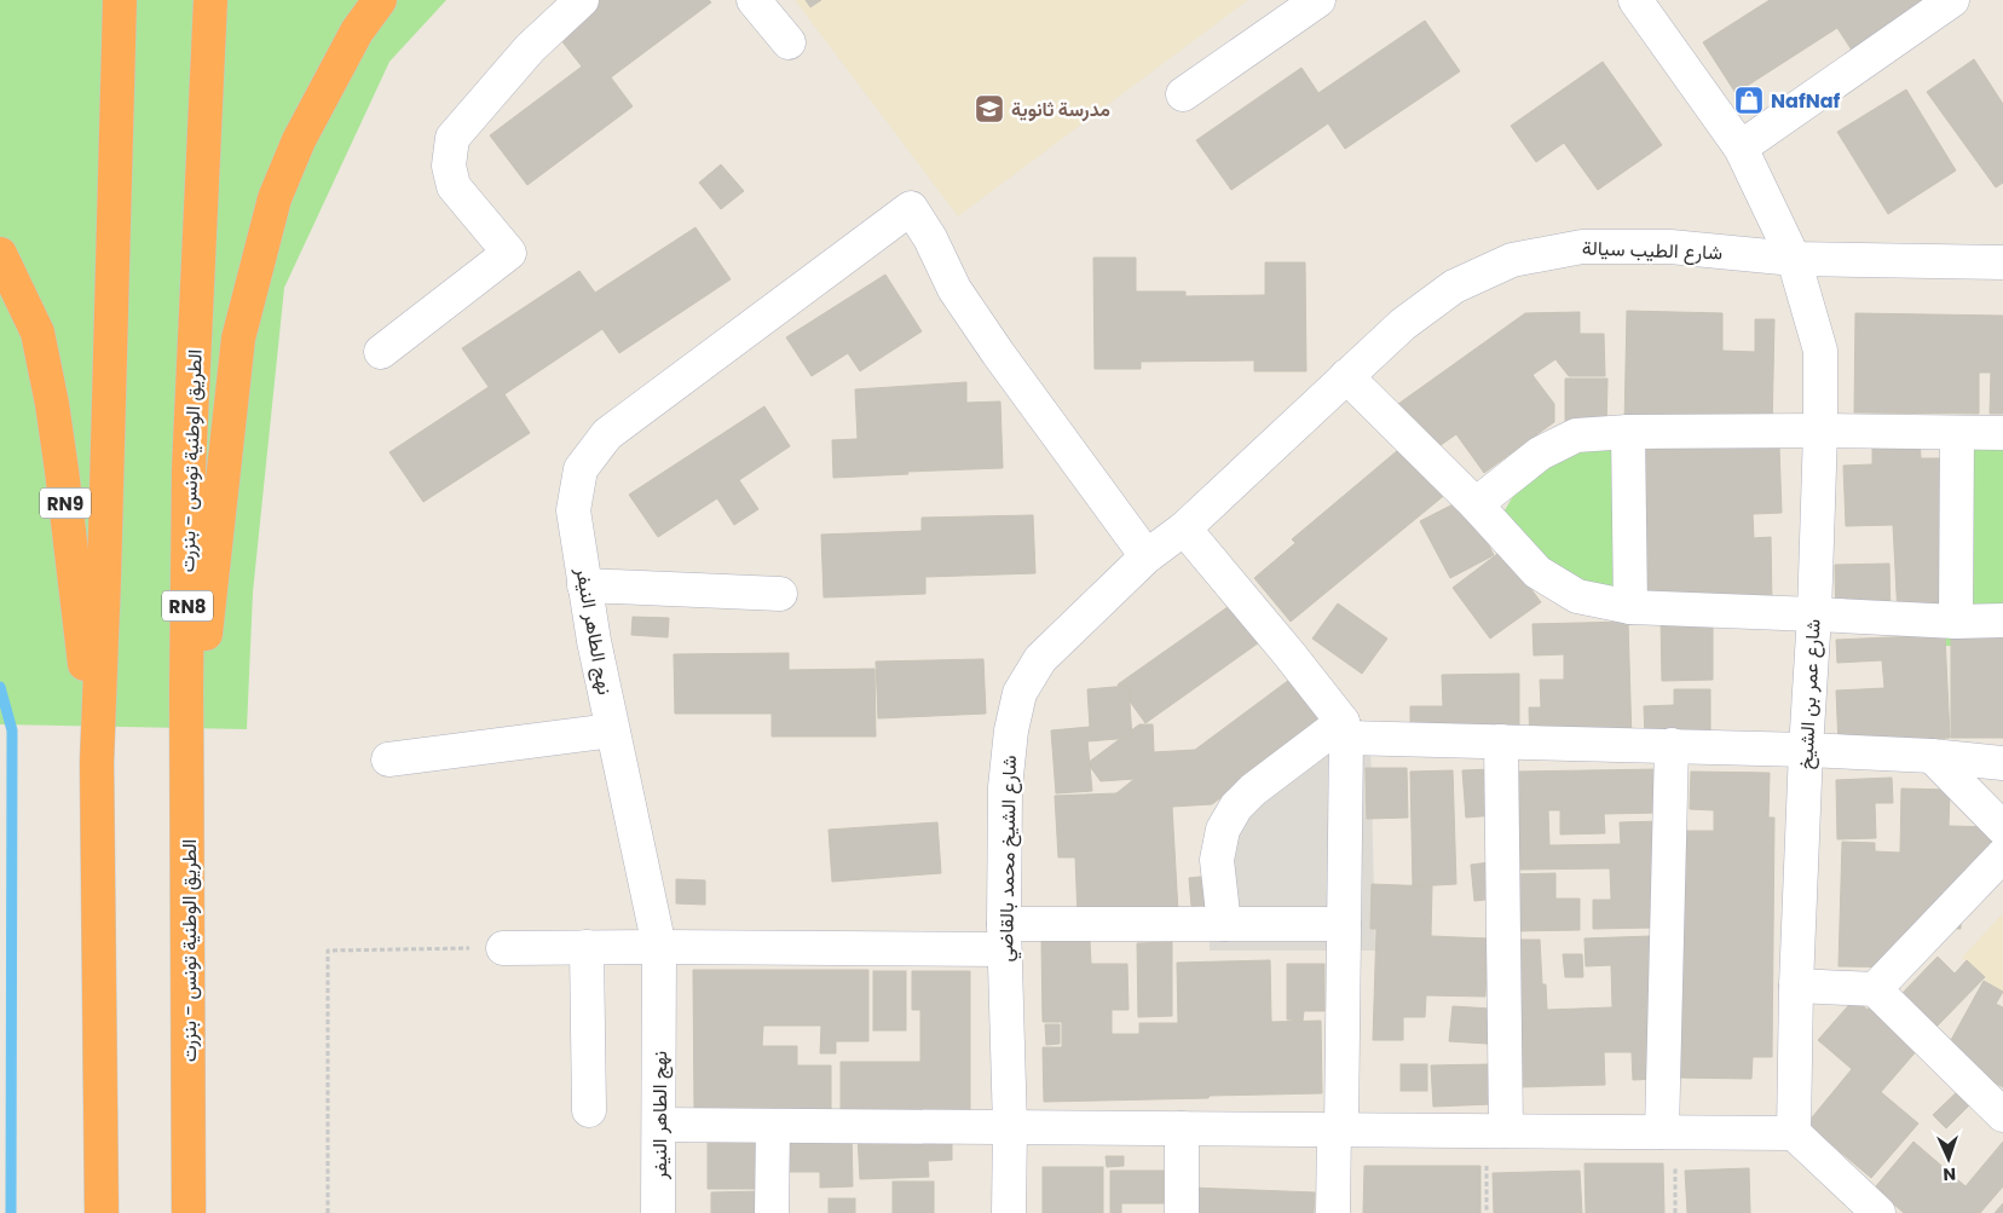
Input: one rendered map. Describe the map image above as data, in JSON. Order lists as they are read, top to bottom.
{
  "streets": {
    "highway": ["الطريق الوطنية تونس - بنزرت", "RN9", "RN8"],
    "street": [
      "شارع الطيب سيالة",
      "نهج الطاهر النيفر",
      "شارع عمر بن الشيخ",
      "شارع الشيخ محمد بالقاضي"
    ]
  },
  "crossings": [
    ["شارع الطيب سيالة", "شارع عمر بن الشيخ"],
    ["شارع الطيب سيالة", "شارع الشيخ محمد بالقاضي"],
    ["نهج الطاهر النيفر", "شارع الشيخ محمد بالقاضي"]
  ],
  "places": {
    "shop": ["NafNaf"],
    "school or university": ["مدرسة ثانوية"]
  },
  "north": "bottom"
}
